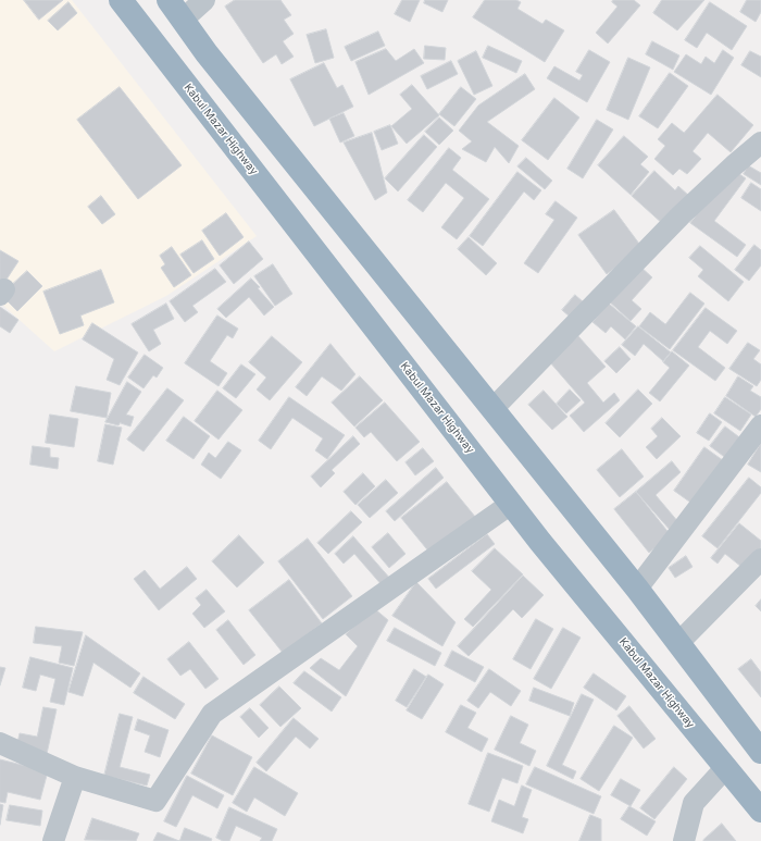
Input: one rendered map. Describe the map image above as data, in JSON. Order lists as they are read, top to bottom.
{
  "streets": {
    "highway": ["Kabul Mazar Highway"]
  }
}
